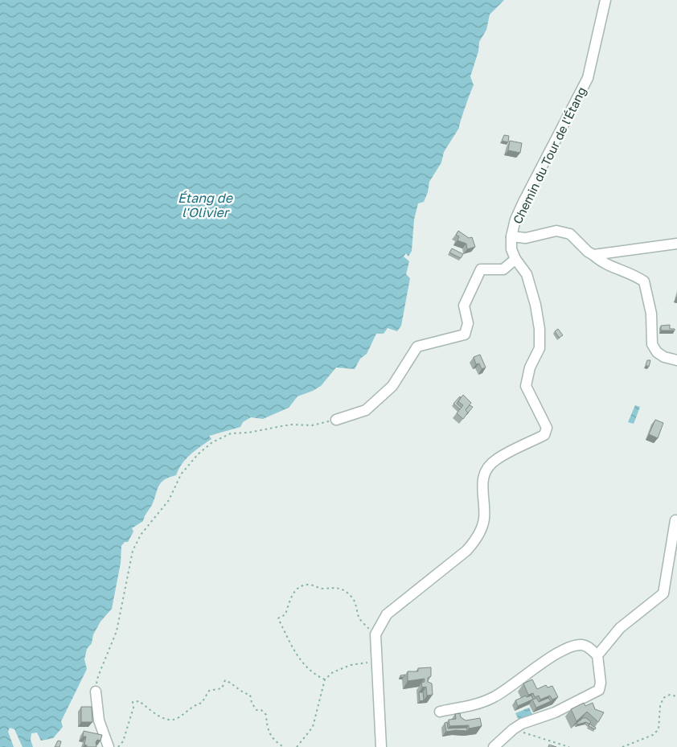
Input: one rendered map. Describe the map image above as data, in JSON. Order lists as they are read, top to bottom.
{
  "streets": {
    "street": ["Chemin du Tour de l'Étang"]
  },
  "water": ["Étang de l'Olivier"]
}
